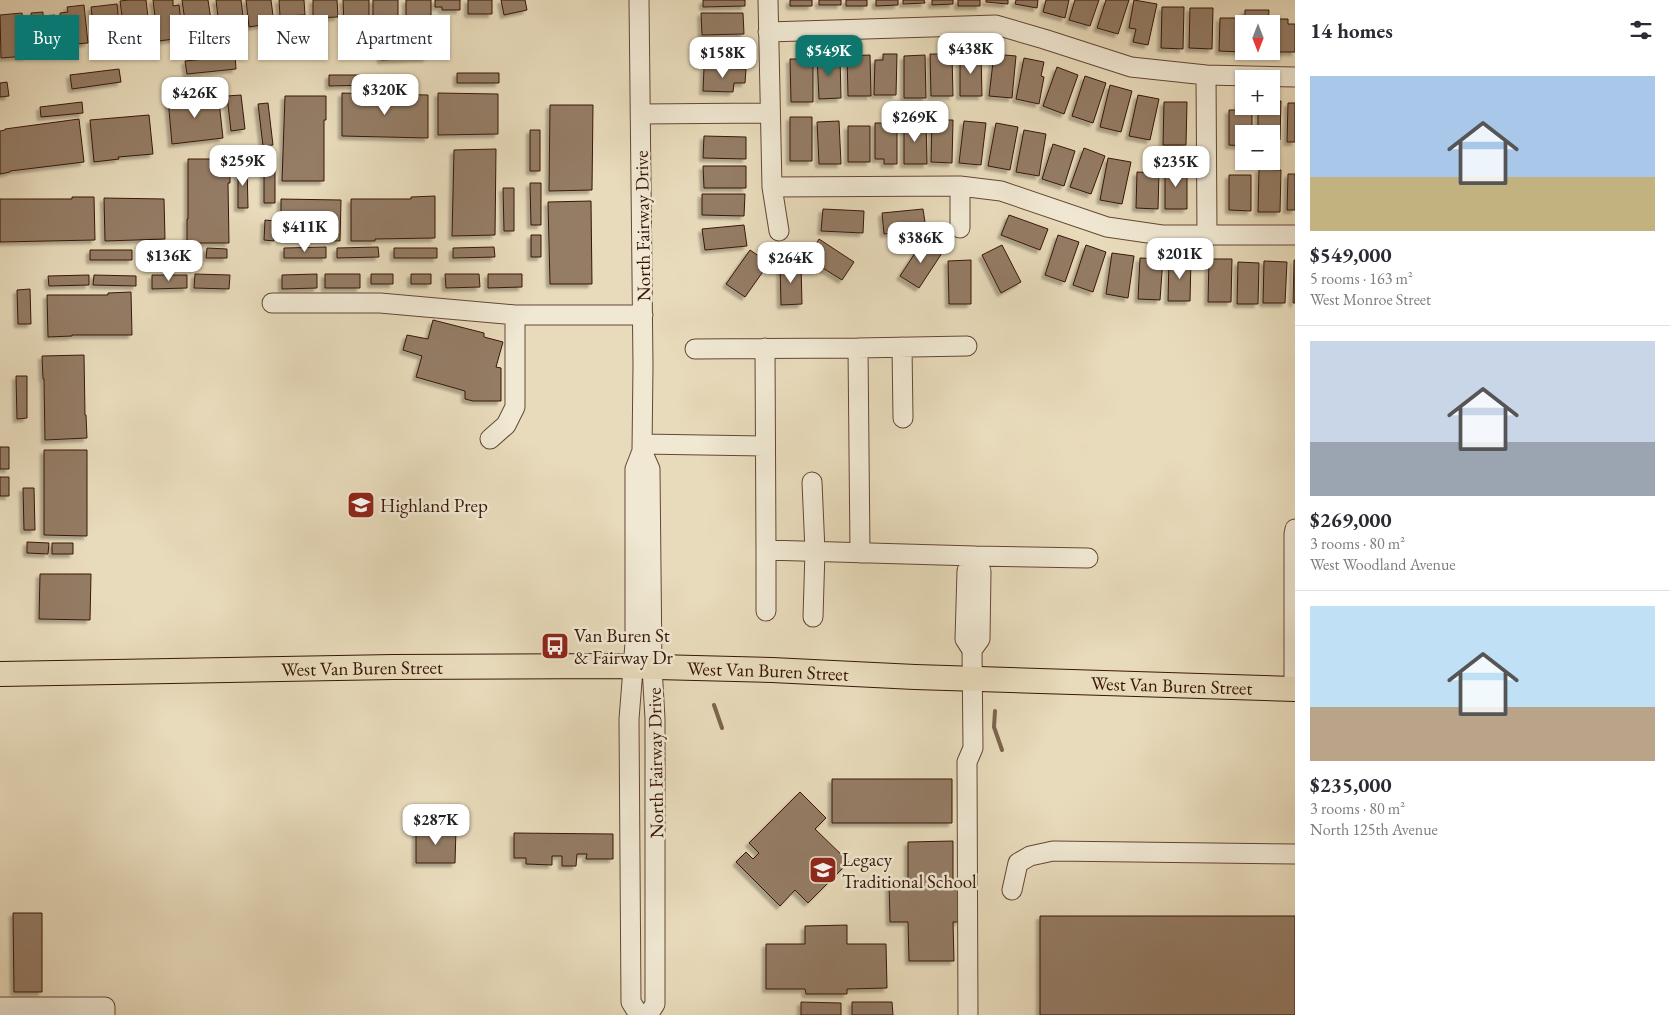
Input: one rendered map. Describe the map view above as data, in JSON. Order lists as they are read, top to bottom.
{
  "streets": {
    "main road": ["West Van Buren Street"],
    "street": ["North Fairway Drive"]
  },
  "crossings": [
    ["North Fairway Drive", "West Van Buren Street"]
  ],
  "places": {
    "school or university": ["Highland Prep", "Legacy Traditional School"],
    "bus stop": ["Van Buren St & Fairway Dr"]
  },
  "north": "bottom",
  "page": {
    "heading": "14 homes",
    "map_buttons": ["+", "−"],
    "chip": [
      "Buy",
      "Rent",
      "Filters",
      "New",
      "Apartment"
    ],
    "price": [
      "$438K",
      "$549K",
      "$158K",
      "$320K",
      "$426K",
      "$269K",
      "$259K",
      "$235K",
      "$411K",
      "$386K",
      "$201K",
      "$136K",
      "$264K",
      "$287K"
    ],
    "list": [
      {
        "name": "$549,000",
        "note": "5 rooms · 163 m² · West Monroe Street"
      },
      {
        "name": "$269,000",
        "note": "3 rooms · 80 m² · West Woodland Avenue"
      },
      {
        "name": "$235,000",
        "note": "3 rooms · 80 m² · North 125th Avenue"
      }
    ]
  }
}
